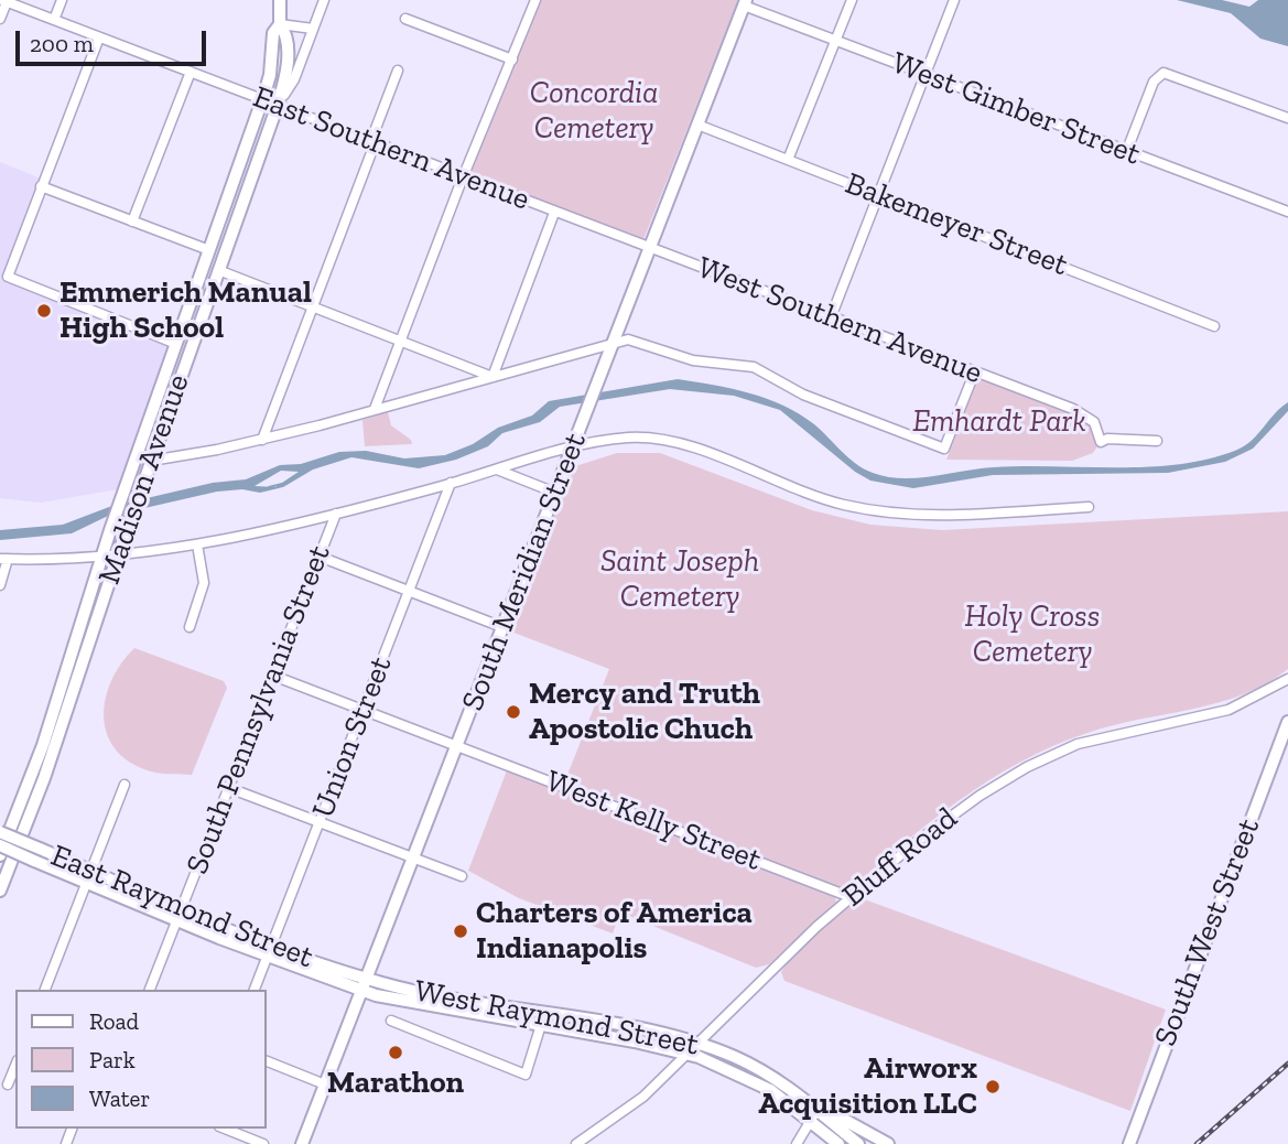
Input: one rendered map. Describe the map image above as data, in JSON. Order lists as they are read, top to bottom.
{
  "streets": {
    "main road": [
      "Madison Avenue",
      "South Meridian Street",
      "East Raymond Street",
      "South West Street",
      "West Raymond Street"
    ],
    "street": [
      "West Gimber Street",
      "East Southern Avenue",
      "Bakemeyer Street",
      "West Southern Avenue",
      "South Pennsylvania Street",
      "Union Street",
      "West Kelly Street",
      "Bluff Road"
    ]
  },
  "crossings": [
    ["West Gimber Street", "South Meridian Street"],
    ["East Southern Avenue", "West Southern Avenue"],
    ["East Southern Avenue", "Madison Avenue"],
    ["East Southern Avenue", "South Meridian Street"],
    ["Bakemeyer Street", "South Meridian Street"],
    ["West Southern Avenue", "South Meridian Street"],
    ["South Meridian Street", "West Kelly Street"],
    ["South Meridian Street", "East Raymond Street"],
    ["South Meridian Street", "West Raymond Street"],
    ["South Pennsylvania Street", "West Kelly Street"],
    ["South Pennsylvania Street", "East Raymond Street"],
    ["Union Street", "West Kelly Street"],
    ["Union Street", "East Raymond Street"],
    ["West Kelly Street", "Bluff Road"],
    ["Bluff Road", "West Raymond Street"],
    ["East Raymond Street", "West Raymond Street"]
  ],
  "parks": [
    "Concordia Cemetery",
    "Emhardt Park",
    "Saint Joseph Cemetery",
    "Holy Cross Cemetery"
  ],
  "places": [
    "Emmerich Manual High School",
    "Mercy and Truth Apostolic Chuch",
    "Charters of America Indianapolis",
    "Marathon",
    "Airworx Acquisition LLC"
  ],
  "legend": ["Road", "Park", "Water"],
  "scale_bar": "200 m"
}
